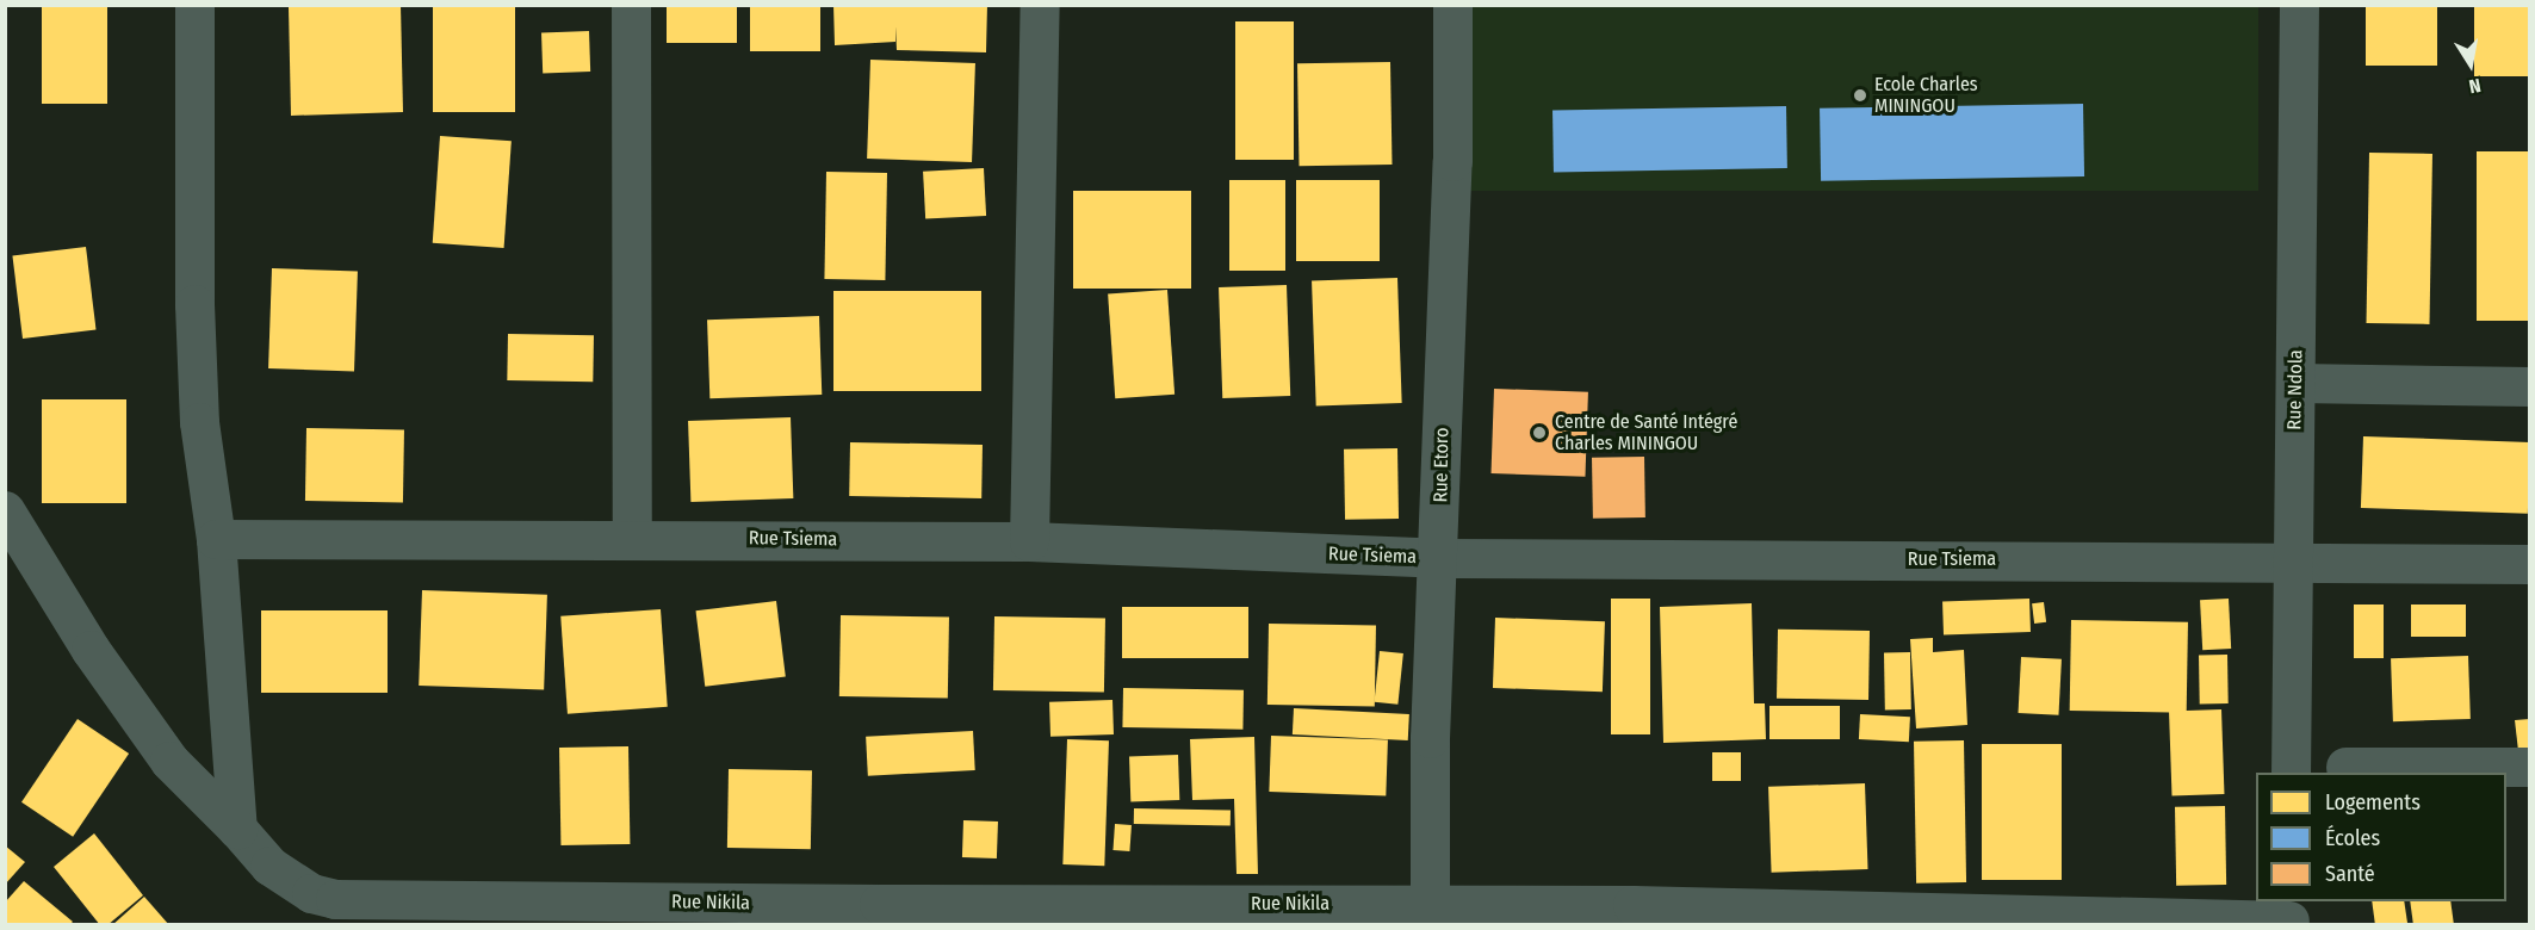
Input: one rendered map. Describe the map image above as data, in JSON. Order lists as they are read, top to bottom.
{
  "streets": {
    "street": [
      "Rue Ndola",
      "Rue Etoro",
      "Rue Tsiema",
      "Rue Nikila"
    ]
  },
  "crossings": [
    ["Rue Ndola", "Rue Tsiema"],
    ["Rue Etoro", "Rue Tsiema"],
    ["Rue Etoro", "Rue Nikila"]
  ],
  "places": ["Ecole Charles MININGOU", "Centre de Santé Intégré Charles MININGOU"],
  "legend": ["Logements", "Écoles", "Santé"],
  "north": "bottom"
}
